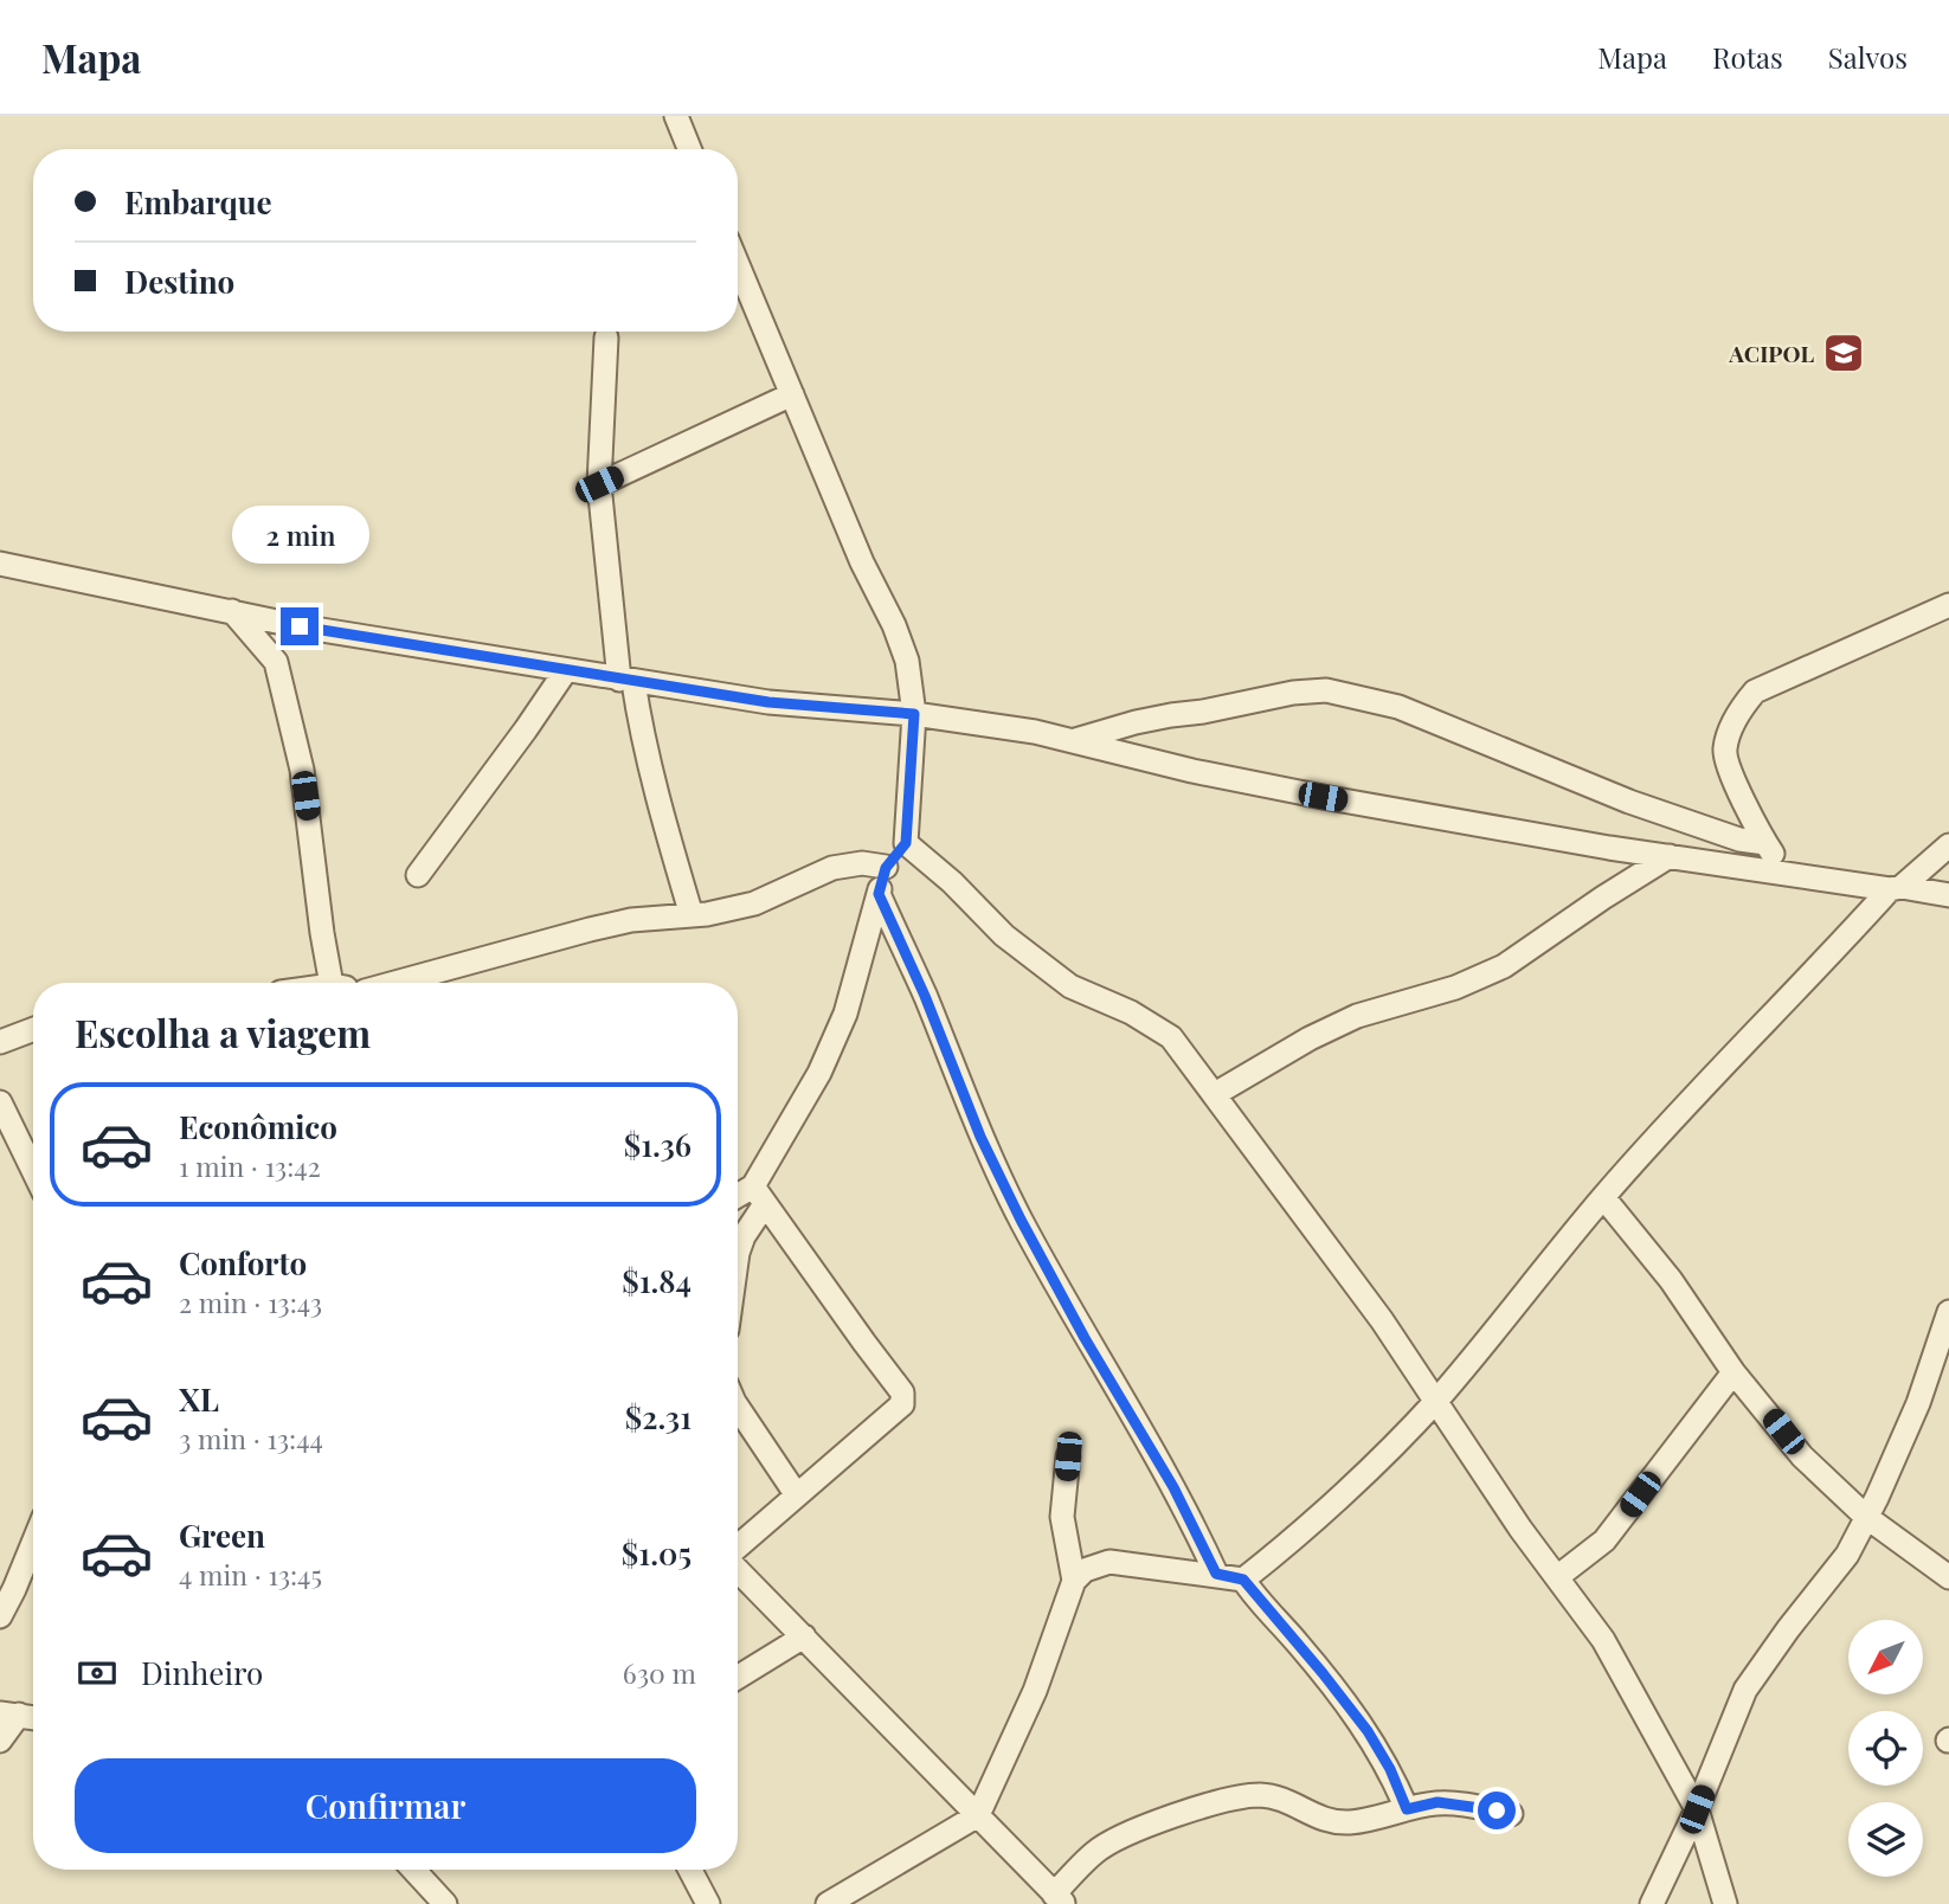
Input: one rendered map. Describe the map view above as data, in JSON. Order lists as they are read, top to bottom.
{
  "places": {
    "school or university": ["ACIPOL"]
  },
  "north": "bottom left",
  "page": {
    "header": "Mapa",
    "nav": ["Mapa", "Rotas", "Salvos"],
    "banner": ["Embarque", "Destino"],
    "bubble": "2 min",
    "heading": "Escolha a viagem",
    "list": [
      {
        "name": "Econômico",
        "note": "1 min · 13:42",
        "value": "$1.36"
      },
      {
        "name": "Conforto",
        "note": "2 min · 13:43",
        "value": "$1.84"
      },
      {
        "name": "XL",
        "note": "3 min · 13:44",
        "value": "$2.31"
      },
      {
        "name": "Green",
        "note": "4 min · 13:45",
        "value": "$1.05"
      }
    ],
    "pay": ["Dinheiro", "630 m"],
    "buttons": "Confirmar"
  }
}
